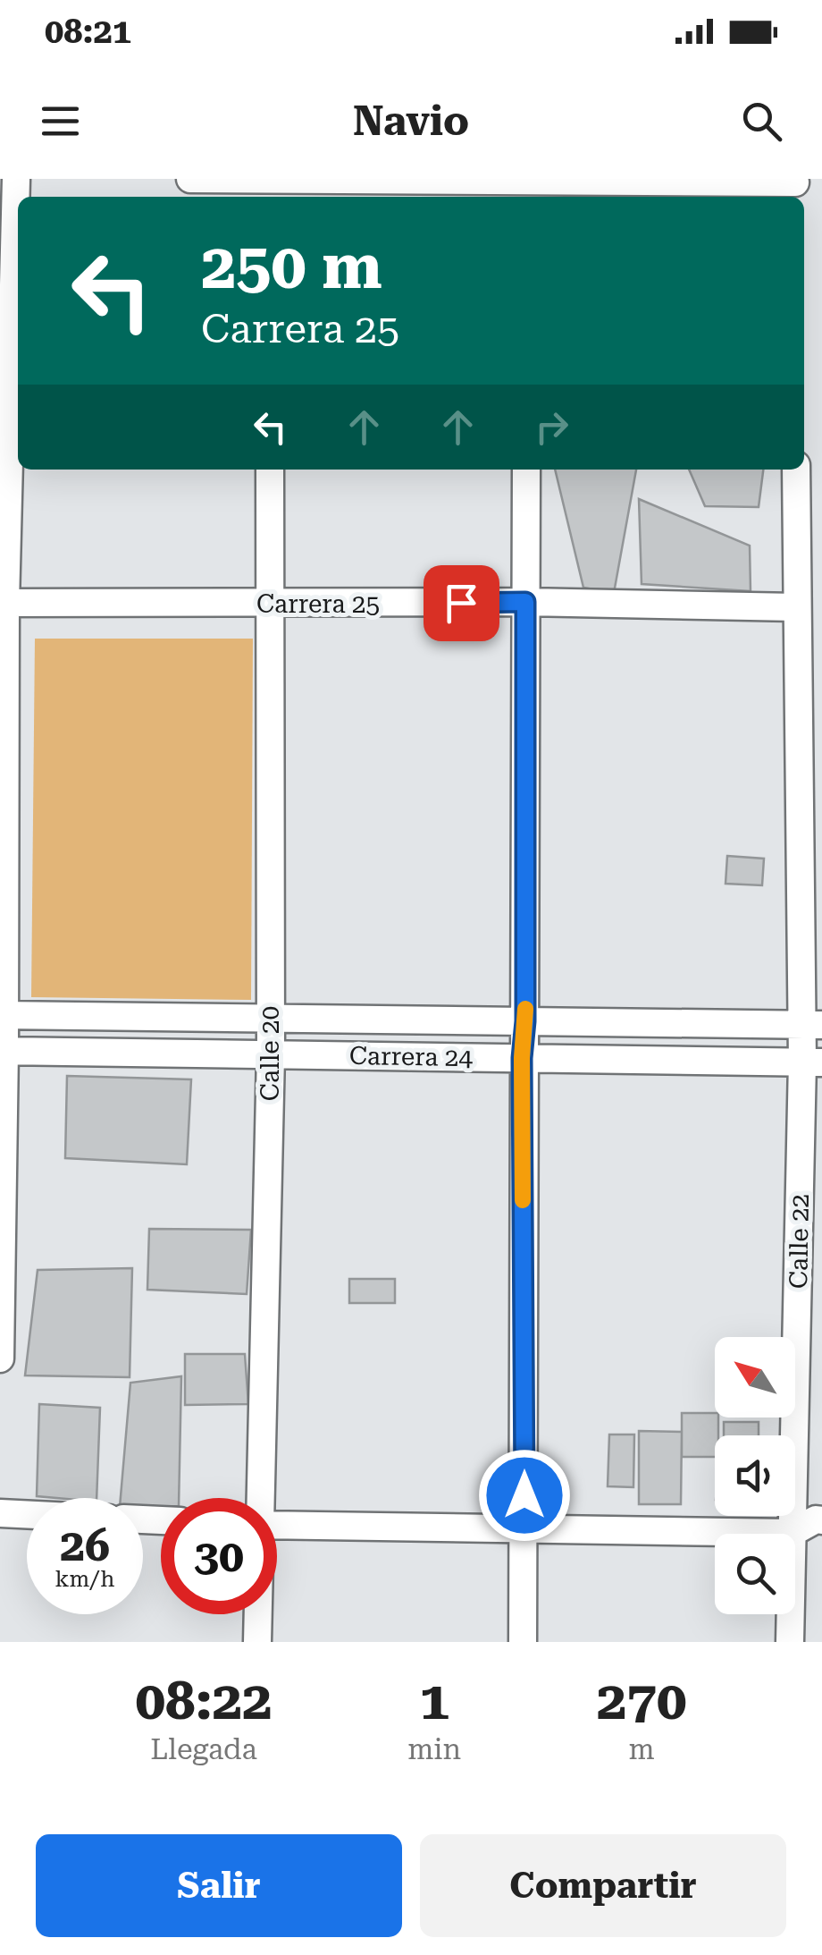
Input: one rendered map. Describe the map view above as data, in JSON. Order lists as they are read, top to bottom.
{
  "streets": {
    "street": [
      "Carrera 25",
      "Calle 20",
      "Carrera 24",
      "Calle 22"
    ]
  },
  "crossings": [
    ["Carrera 25", "Calle 20"],
    ["Carrera 25", "Calle 22"],
    ["Calle 20", "Carrera 24"],
    ["Carrera 24", "Calle 22"]
  ],
  "north": "top left",
  "page": {
    "status": "08:21",
    "header": "Navio",
    "turn": ["250 m", "Carrera 25"],
    "speed": "26 km/h",
    "limit": "30",
    "eta": [
      "08:22",
      "Llegada",
      "1",
      "min",
      "270",
      "m"
    ],
    "buttons": ["Salir", "Compartir"]
  }
}
